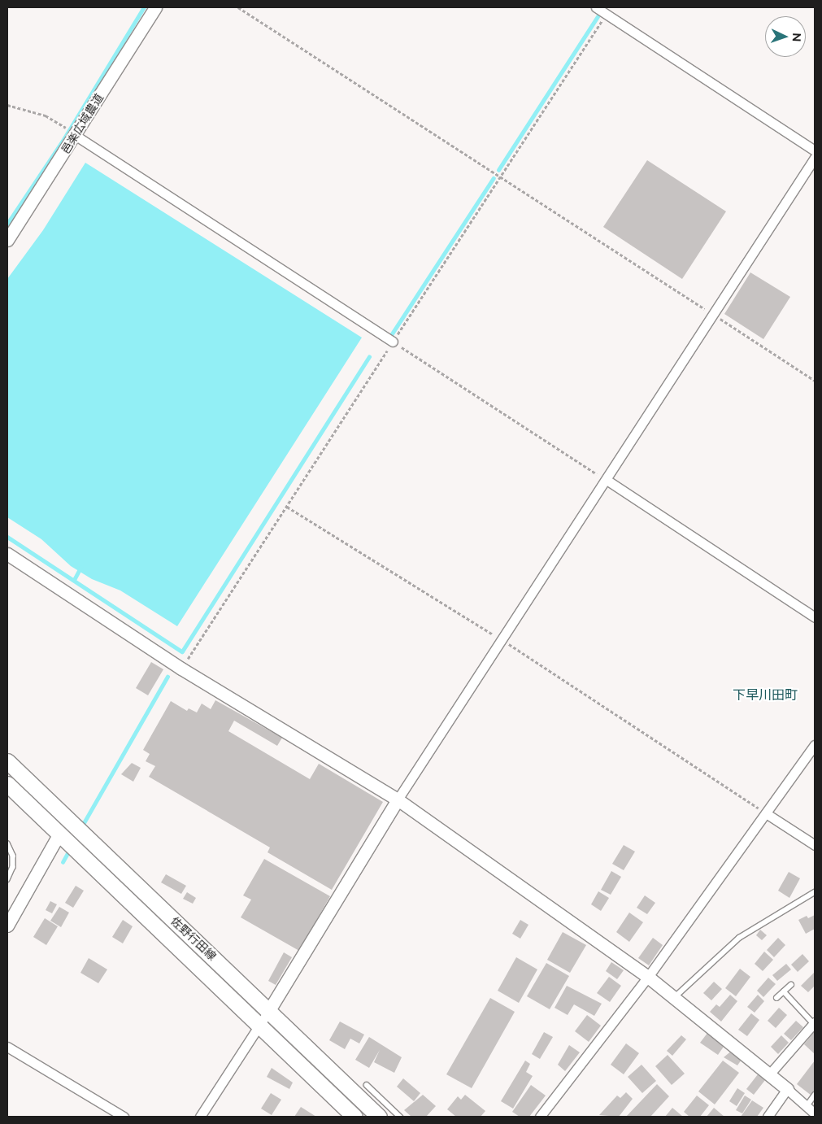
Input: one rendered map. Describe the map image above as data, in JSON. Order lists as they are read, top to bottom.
{
  "streets": {
    "main road": ["佐野行田線"],
    "street": ["邑楽広域農道"]
  },
  "districts": ["下早川田町"],
  "north": "right"
}
